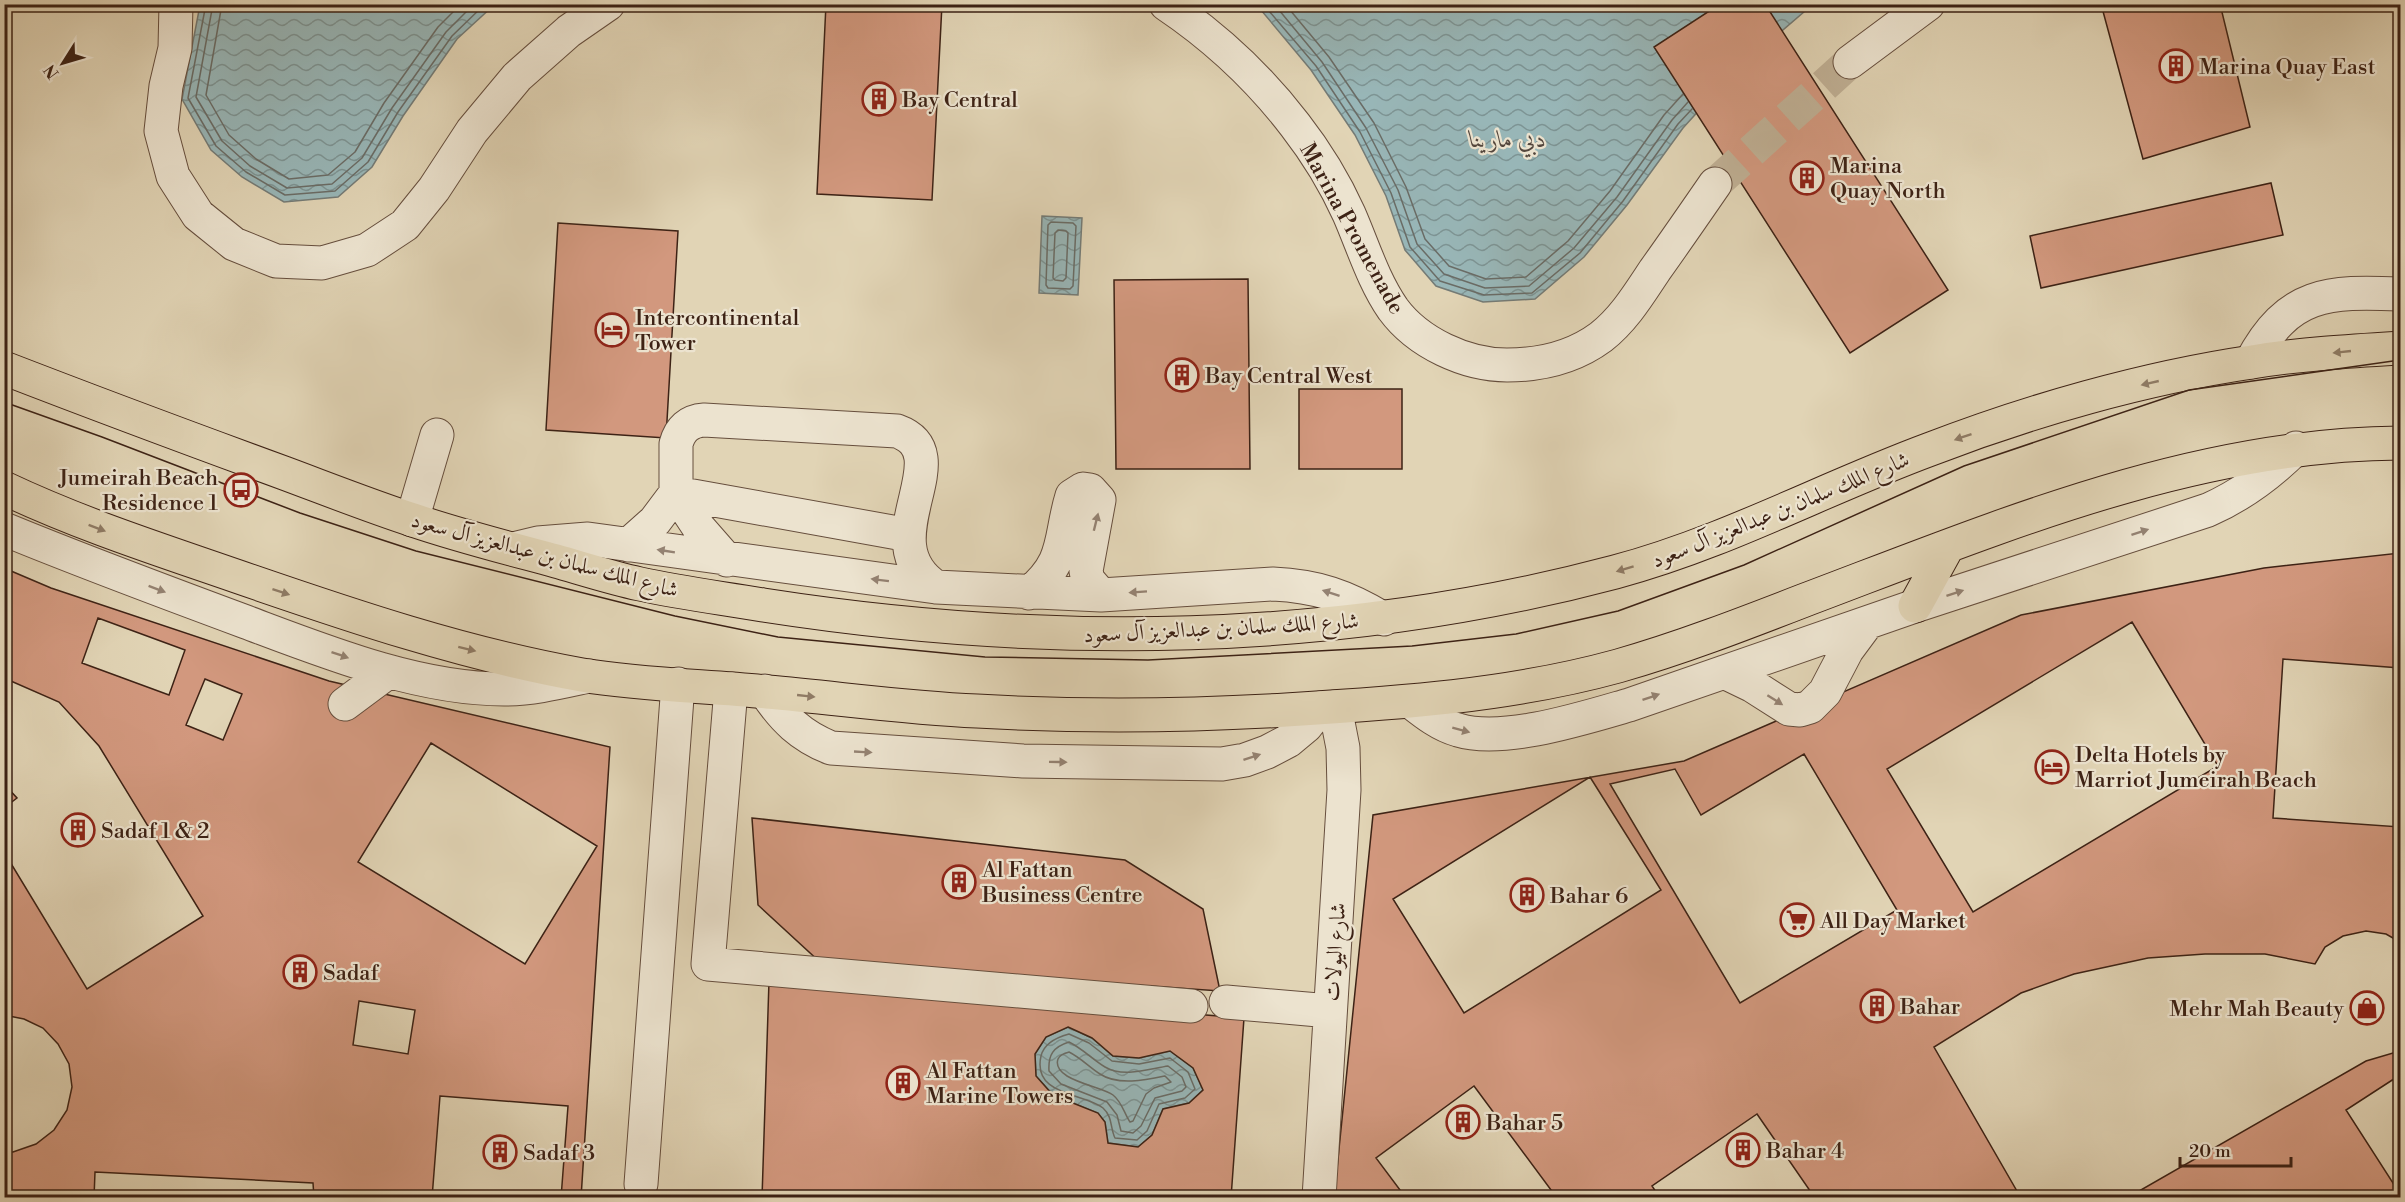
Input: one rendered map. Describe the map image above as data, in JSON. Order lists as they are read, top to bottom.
{
  "streets": {
    "main road": ["شارع الملك سلمان بن عبدالعزيز آل سعود"],
    "street": ["Marina Promenade", "شارع اليولات"]
  },
  "water": ["دبي مارينا"],
  "places": {
    "building": [
      "Marina Quay East",
      "Bay Central",
      "Marina Quay North",
      "Bay Central West",
      "Sadaf 1 & 2",
      "Al Fattan Business Centre",
      "Bahar 6",
      "Sadaf",
      "Bahar",
      "Al Fattan Marine Towers",
      "Bahar 5",
      "Bahar 4",
      "Sadaf 3"
    ],
    "hotel": ["Intercontinental Tower", "Delta Hotels by Marriot Jumeirah Beach"],
    "bus stop": ["Jumeirah Beach Residence 1"],
    "supermarket": ["All Day Market"],
    "shop": ["Mehr Mah Beauty"]
  },
  "scale_bar": "20 m",
  "north": "bottom left"
}
